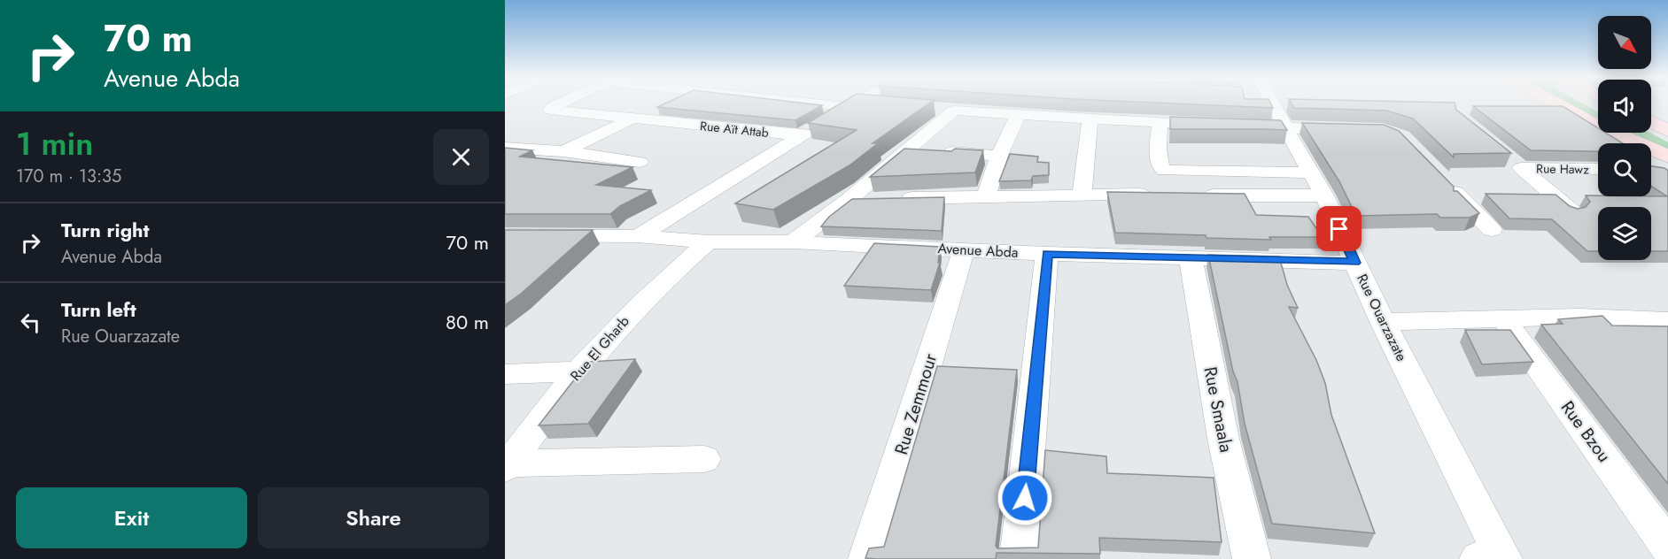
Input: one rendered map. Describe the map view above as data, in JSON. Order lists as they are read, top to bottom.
{
  "streets": {
    "street": [
      "Rue Aït Attab",
      "Rue Hawz",
      "Avenue Abda",
      "Rue Ouarzazate",
      "Rue El Gharb",
      "Rue Zemmour",
      "Rue Smaala",
      "Rue Bzou"
    ]
  },
  "crossings": [
    ["Avenue Abda", "Rue Ouarzazate"],
    ["Avenue Abda", "Rue El Gharb"],
    ["Avenue Abda", "Rue Zemmour"],
    ["Avenue Abda", "Rue Smaala"]
  ],
  "north": "bottom right",
  "page": {
    "turn": ["70 m", "Avenue Abda"],
    "heading": ["1 min", "170 m · 13:35"],
    "list": [
      {
        "name": "Turn right",
        "note": "Avenue Abda",
        "value": "70 m"
      },
      {
        "name": "Turn left",
        "note": "Rue Ouarzazate",
        "value": "80 m"
      }
    ],
    "buttons": ["Exit", "Share"]
  }
}
